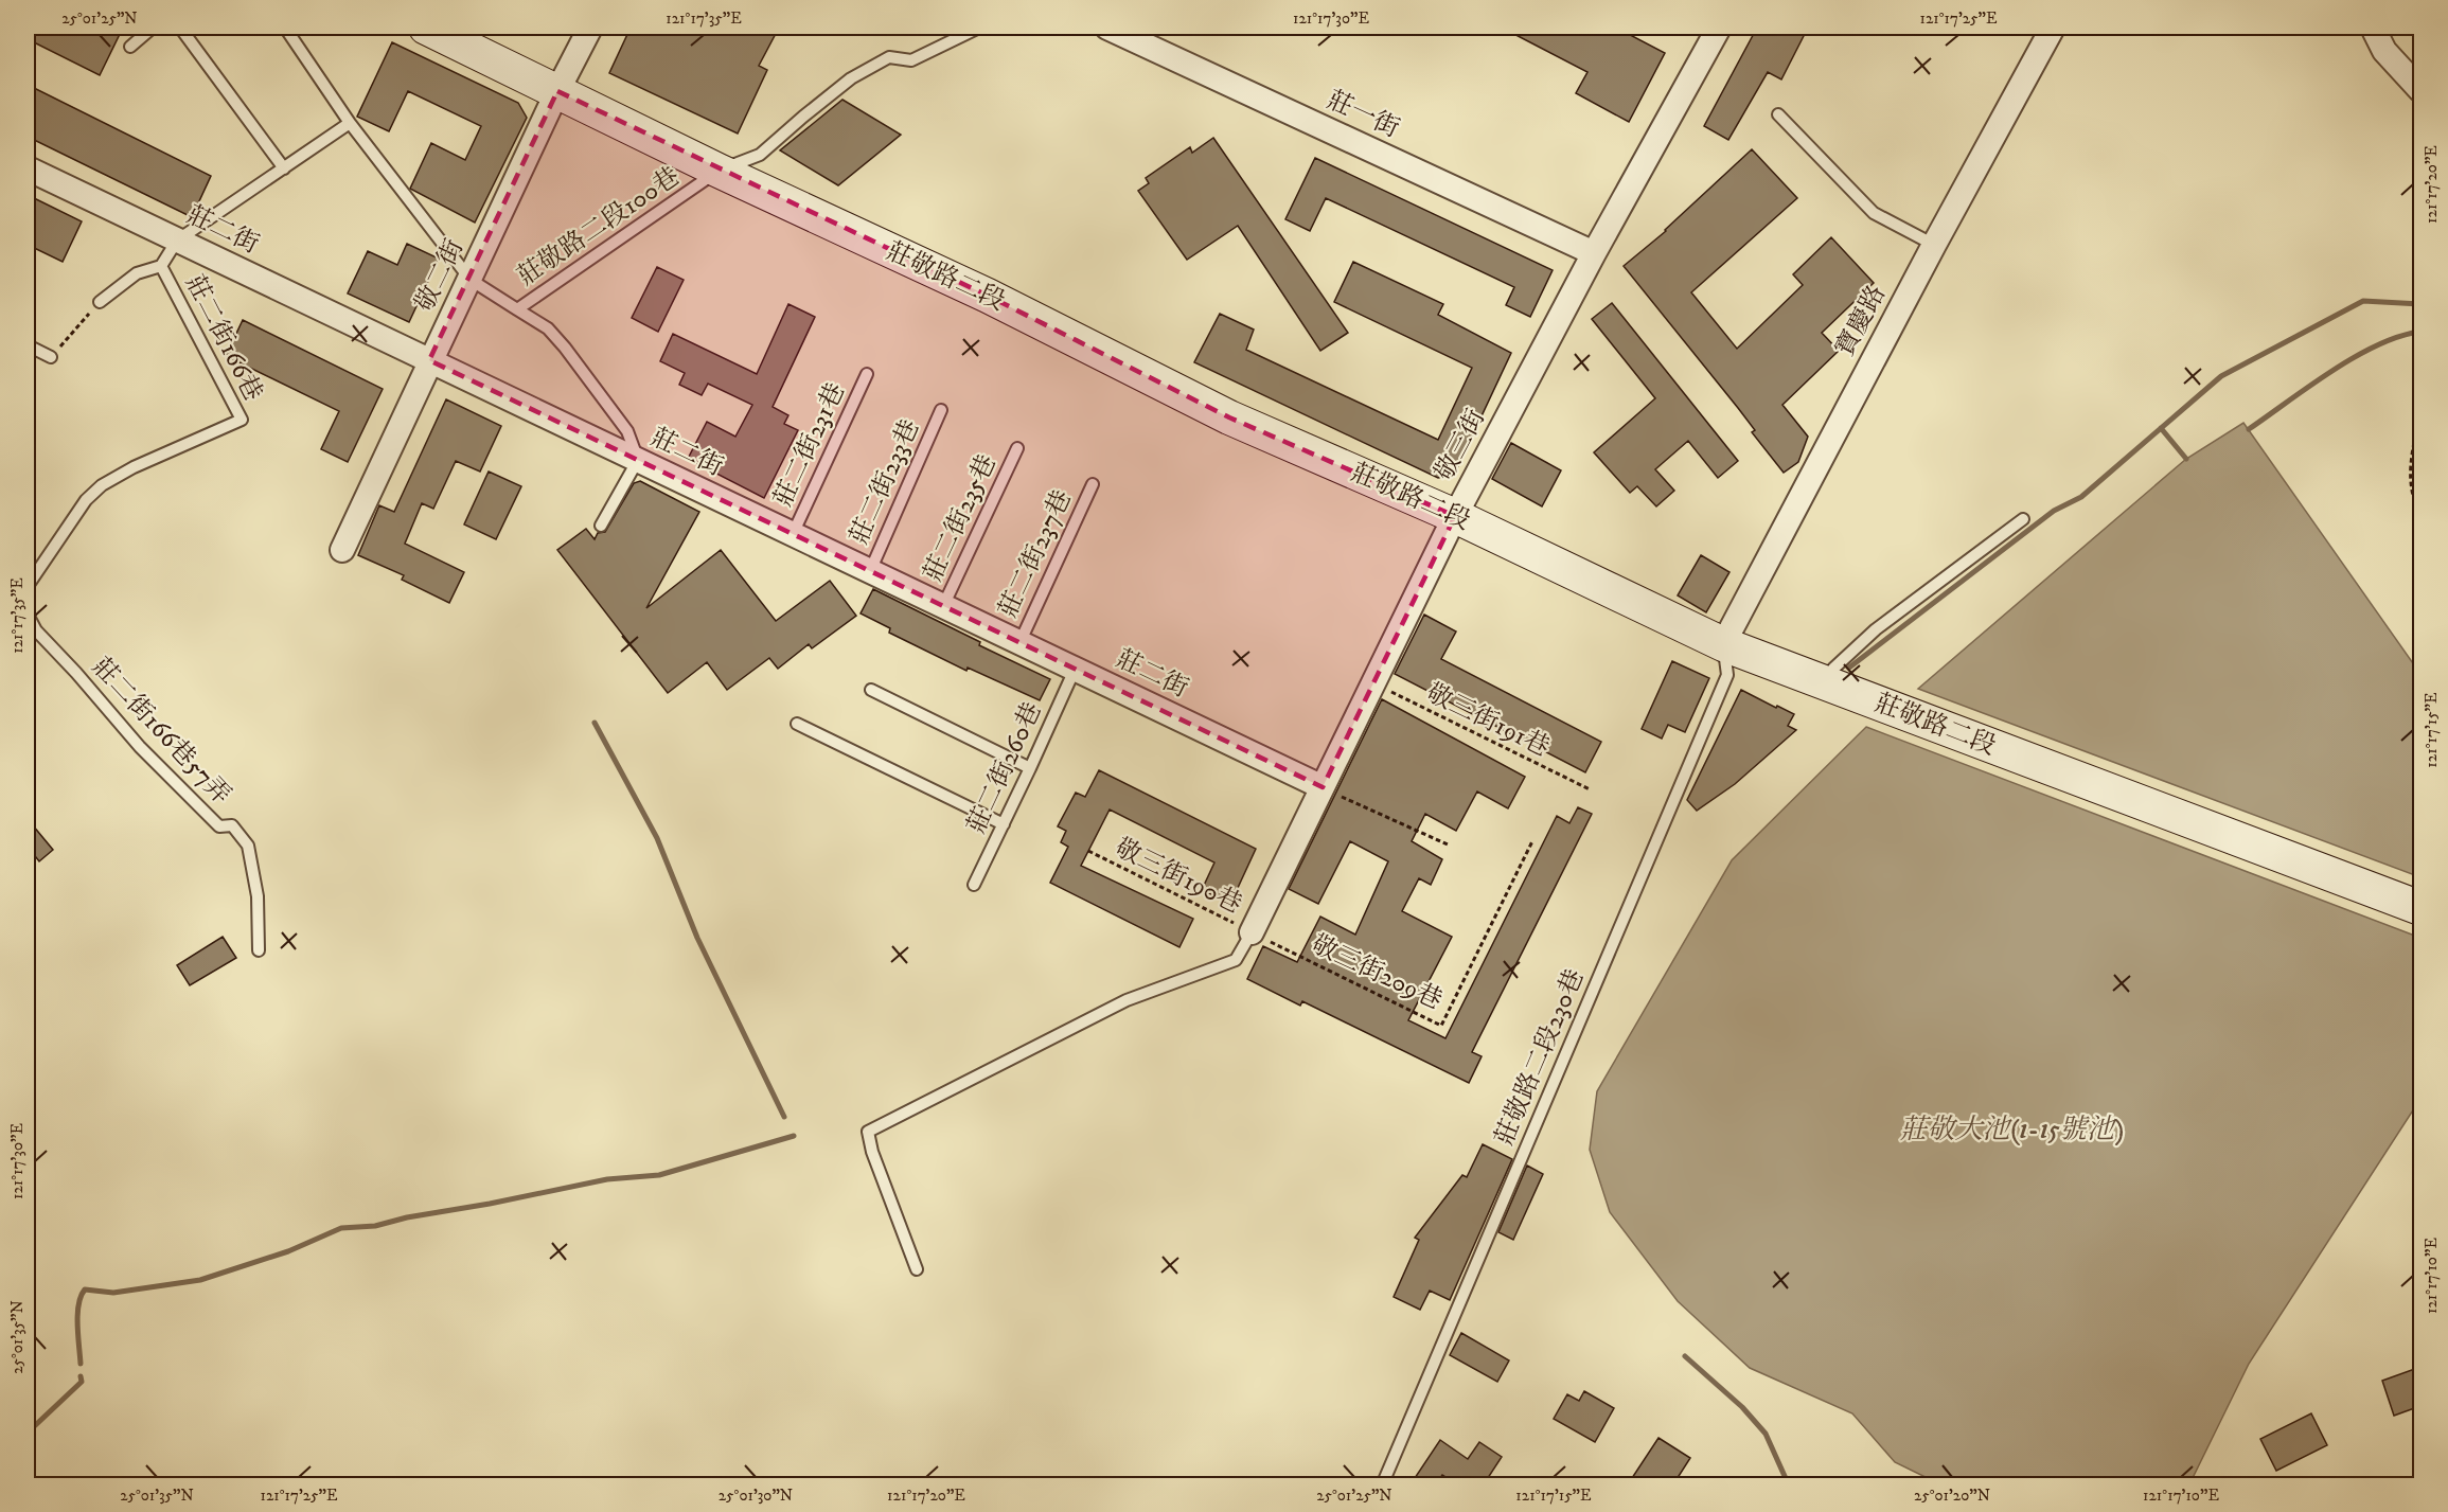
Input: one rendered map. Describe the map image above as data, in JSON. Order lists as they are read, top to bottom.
{
  "streets": {
    "street": [
      "莊一街",
      "莊二街",
      "敬二街",
      "莊敬路二段",
      "寶慶路",
      "敬三街"
    ],
    "lane": [
      "莊敬路二段100巷",
      "莊二街166巷",
      "莊二街231巷",
      "莊二街233巷",
      "莊二街235巷",
      "莊二街237巷",
      "莊二街166巷57弄",
      "莊二街260巷",
      "莊敬路二段230巷"
    ],
    "path": ["敬三街191巷", "敬三街190巷", "敬三街209巷"]
  },
  "crossings": [
    ["莊一街", "敬三街"],
    ["莊敬路二段100巷", "敬二街"],
    ["莊敬路二段100巷", "莊敬路二段"],
    ["莊二街", "敬二街"],
    ["莊二街", "莊二街231巷"],
    ["莊二街", "敬三街"],
    ["莊二街", "莊二街233巷"],
    ["莊二街", "莊二街235巷"],
    ["莊二街", "莊二街237巷"],
    ["莊二街", "莊二街260巷"],
    ["敬二街", "莊敬路二段"],
    ["莊敬路二段", "寶慶路"],
    ["莊敬路二段", "敬三街"],
    ["莊敬路二段", "莊敬路二段230巷"],
    ["寶慶路", "莊敬路二段230巷"],
    ["敬三街", "敬三街191巷"],
    ["敬三街", "敬三街190巷"],
    ["敬三街", "敬三街209巷"],
    ["敬三街190巷", "敬三街209巷"]
  ],
  "water": ["莊敬大池(1-15號池)"],
  "coordinates": [
    "25°01'25\"N",
    "121°17'35\"E",
    "121°17'30\"E",
    "121°17'25\"E",
    "121°17'20\"E",
    "121°17'15\"E",
    "121°17'10\"E",
    "25°01'35\"N",
    "25°01'30\"N",
    "25°01'20\"N"
  ]
}
